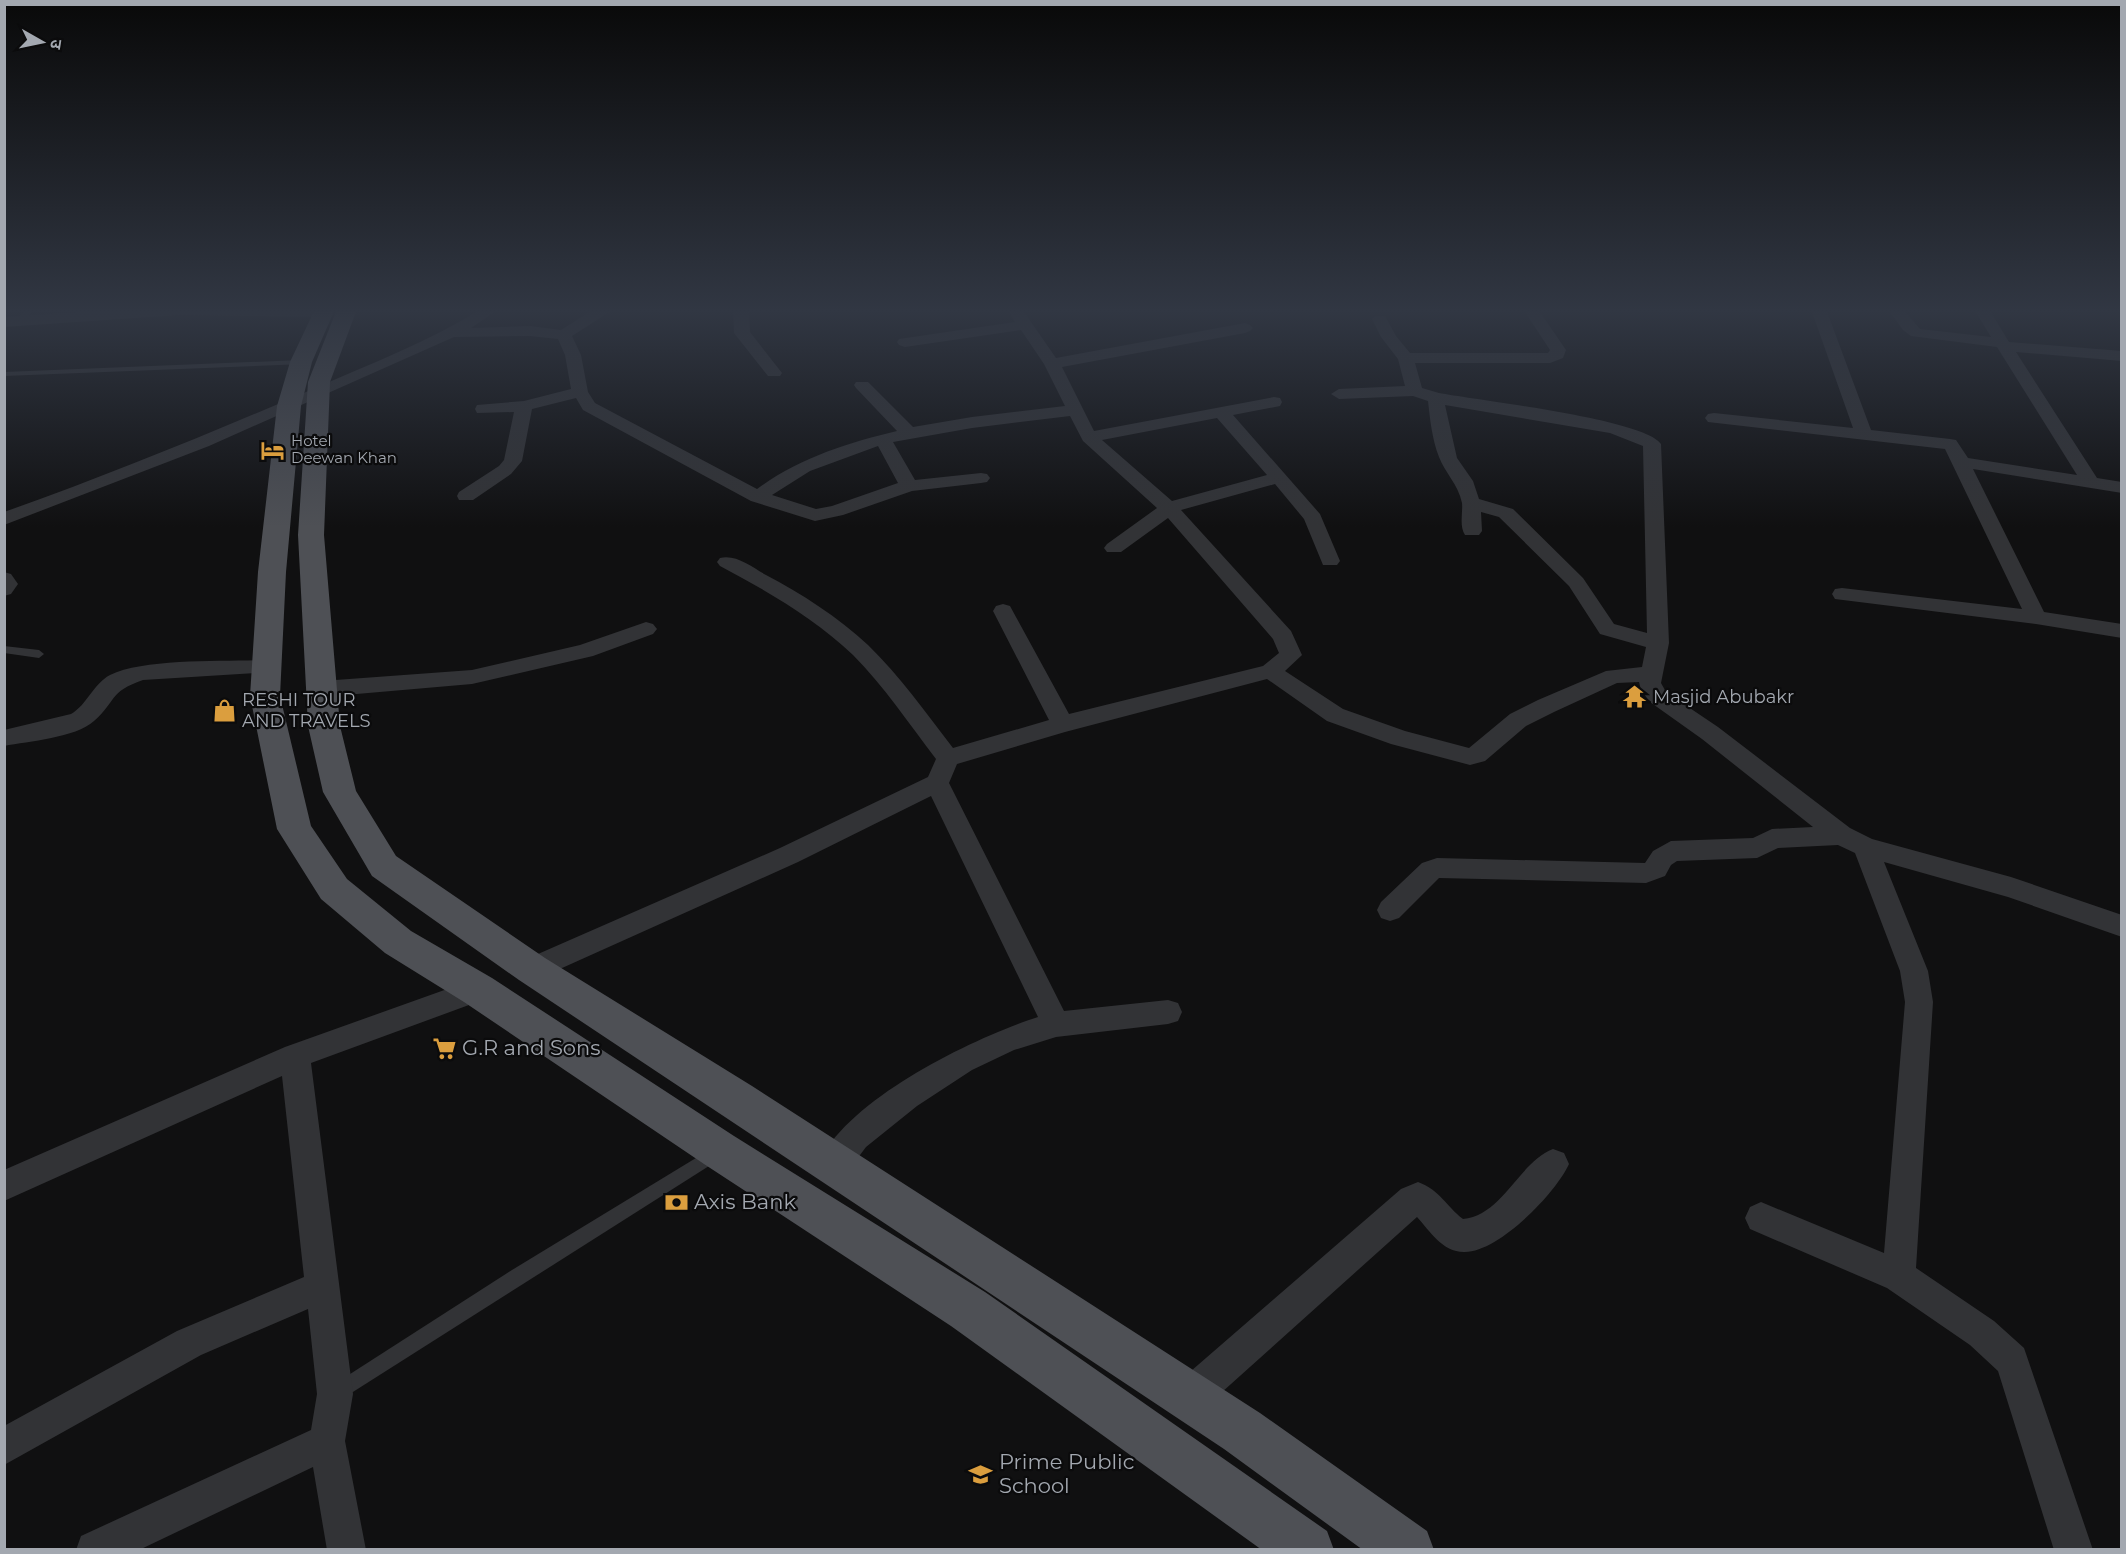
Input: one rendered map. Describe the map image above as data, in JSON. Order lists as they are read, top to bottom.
{
  "places": {
    "hotel": ["Hotel Deewan Khan"],
    "temple": ["Masjid Abubakr"],
    "shop": ["RESHI TOUR AND TRAVELS"],
    "supermarket": ["G.R and Sons"],
    "bank": ["Axis Bank"],
    "school or university": ["Prime Public School"]
  },
  "north": "right"
}
